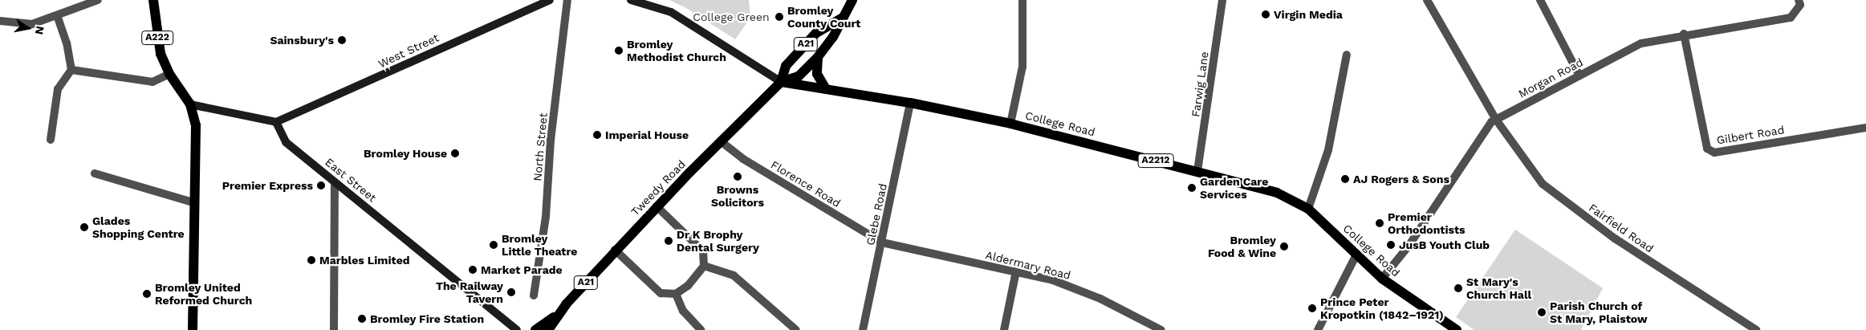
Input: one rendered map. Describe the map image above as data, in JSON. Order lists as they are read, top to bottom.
{
  "streets": {
    "main road": [
      "A222",
      "A21",
      "College Road",
      "A2212",
      "Tweedy Road"
    ],
    "street": [
      "West Street",
      "Morgan Road",
      "Farwig Lane",
      "Gilbert Road",
      "North Street",
      "East Street",
      "Florence Road",
      "Glebe Road",
      "Fairfield Road",
      "Aldermary Road"
    ]
  },
  "crossings": [
    ["West Street", "East Street"],
    ["Morgan Road", "College Road"],
    ["Morgan Road", "Gilbert Road"],
    ["Morgan Road", "Fairfield Road"],
    ["Farwig Lane", "College Road"],
    ["College Road", "Tweedy Road"],
    ["College Road", "Glebe Road"],
    ["Florence Road", "Tweedy Road"],
    ["Florence Road", "Glebe Road"],
    ["Florence Road", "Aldermary Road"],
    ["Glebe Road", "Aldermary Road"]
  ],
  "parks": ["College Green"],
  "places": [
    "Virgin Media",
    "Bromley County Court",
    "Sainsbury's",
    "Bromley Methodist Church",
    "Imperial House",
    "Bromley House",
    "Browns Solicitors",
    "AJ Rogers & Sons",
    "Premier Express",
    "Garden Care Services",
    "Premier Orthodontists",
    "Glades Shopping Centre",
    "Dr K Brophy Dental Surgery",
    "Bromley Little Theatre",
    "JusB Youth Club",
    "Bromley Food & Wine",
    "Marbles Limited",
    "Market Parade",
    "St Mary's Church Hall",
    "The Railway Tavern",
    "Bromley United Reformed Church",
    "Prince Peter Kropotkin (1842–1921)",
    "Parish Church of St Mary, Plaistow",
    "Bromley Fire Station"
  ],
  "north": "right"
}
